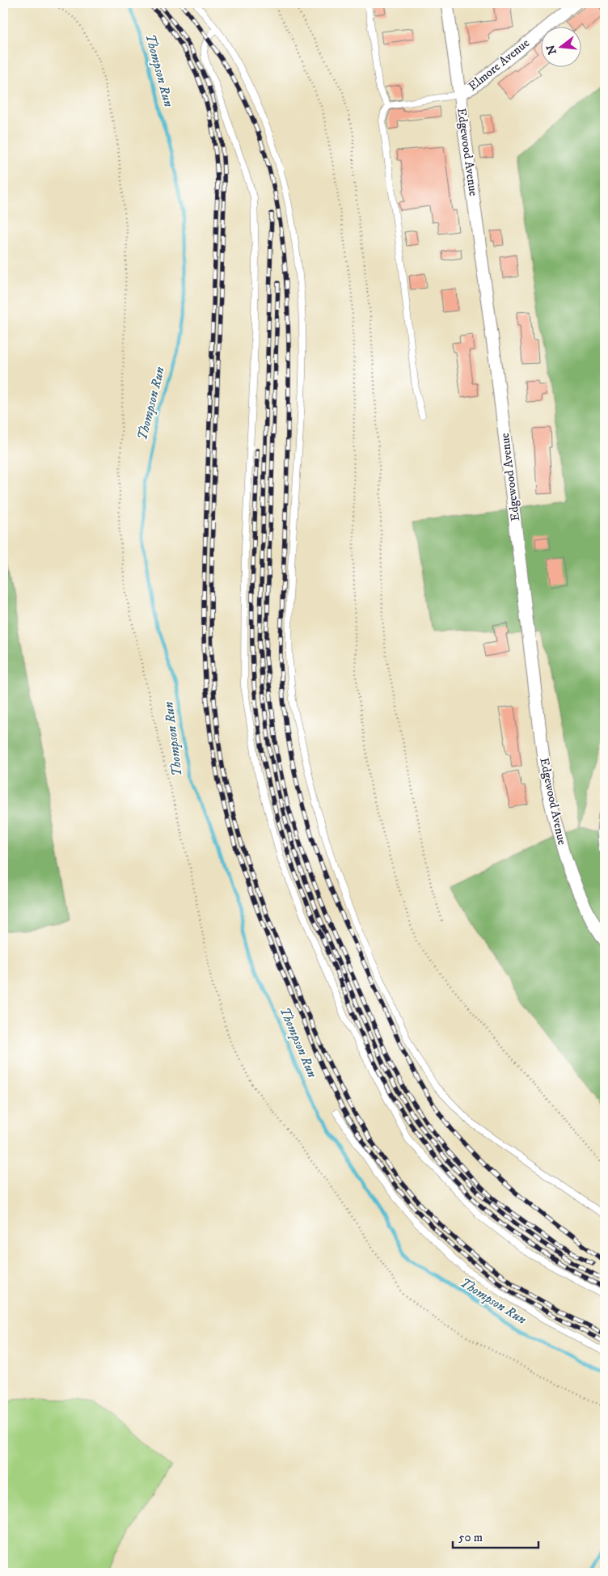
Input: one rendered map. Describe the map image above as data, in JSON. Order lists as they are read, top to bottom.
{
  "streets": {
    "street": ["Elmore Avenue", "Edgewood Avenue"]
  },
  "crossings": [
    ["Elmore Avenue", "Edgewood Avenue"]
  ],
  "water": ["Thompson Run"],
  "scale_bar": "50 m",
  "north": "left"
}
